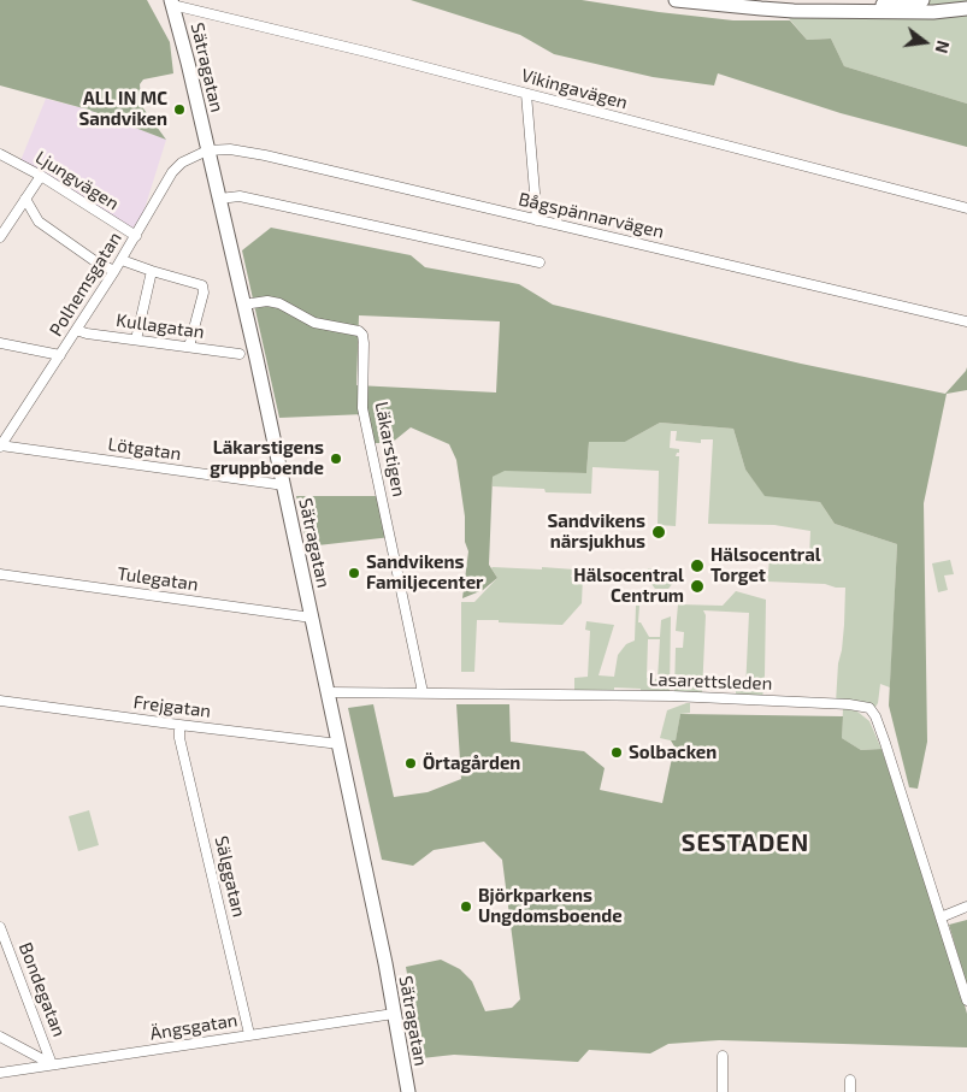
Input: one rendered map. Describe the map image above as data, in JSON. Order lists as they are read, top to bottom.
{
  "streets": {
    "street": [
      "Sätragatan",
      "Vikingavägen",
      "Ljungvägen",
      "Bågspännarvägen",
      "Polhemsgatan",
      "Kullagatan",
      "Lötgatan",
      "Läkarstigen",
      "Tulegatan",
      "Lasarettsleden",
      "Frejgatan",
      "Sälggatan",
      "Bondegatan",
      "Ängsgatan"
    ]
  },
  "crossings": [
    ["Sätragatan", "Vikingavägen"],
    ["Sätragatan", "Bågspännarvägen"],
    ["Sätragatan", "Polhemsgatan"],
    ["Sätragatan", "Lötgatan"],
    ["Sätragatan", "Läkarstigen"],
    ["Sätragatan", "Tulegatan"],
    ["Sätragatan", "Lasarettsleden"],
    ["Sätragatan", "Frejgatan"],
    ["Sätragatan", "Ängsgatan"],
    ["Ljungvägen", "Polhemsgatan"],
    ["Bågspännarvägen", "Polhemsgatan"],
    ["Polhemsgatan", "Kullagatan"],
    ["Polhemsgatan", "Lötgatan"],
    ["Läkarstigen", "Lasarettsleden"],
    ["Frejgatan", "Sälggatan"],
    ["Sälggatan", "Ängsgatan"],
    ["Bondegatan", "Ängsgatan"]
  ],
  "districts": ["SESTADEN"],
  "places": [
    "ALL IN MC Sandviken",
    "Läkarstigens gruppboende",
    "Sandvikens närsjukhus",
    "Hälsocentral Torget",
    "Sandvikens Familjecenter",
    "Hälsocentral Centrum",
    "Solbacken",
    "Örtagården",
    "Björkparkens Ungdomsboende"
  ],
  "north": "right"
}
